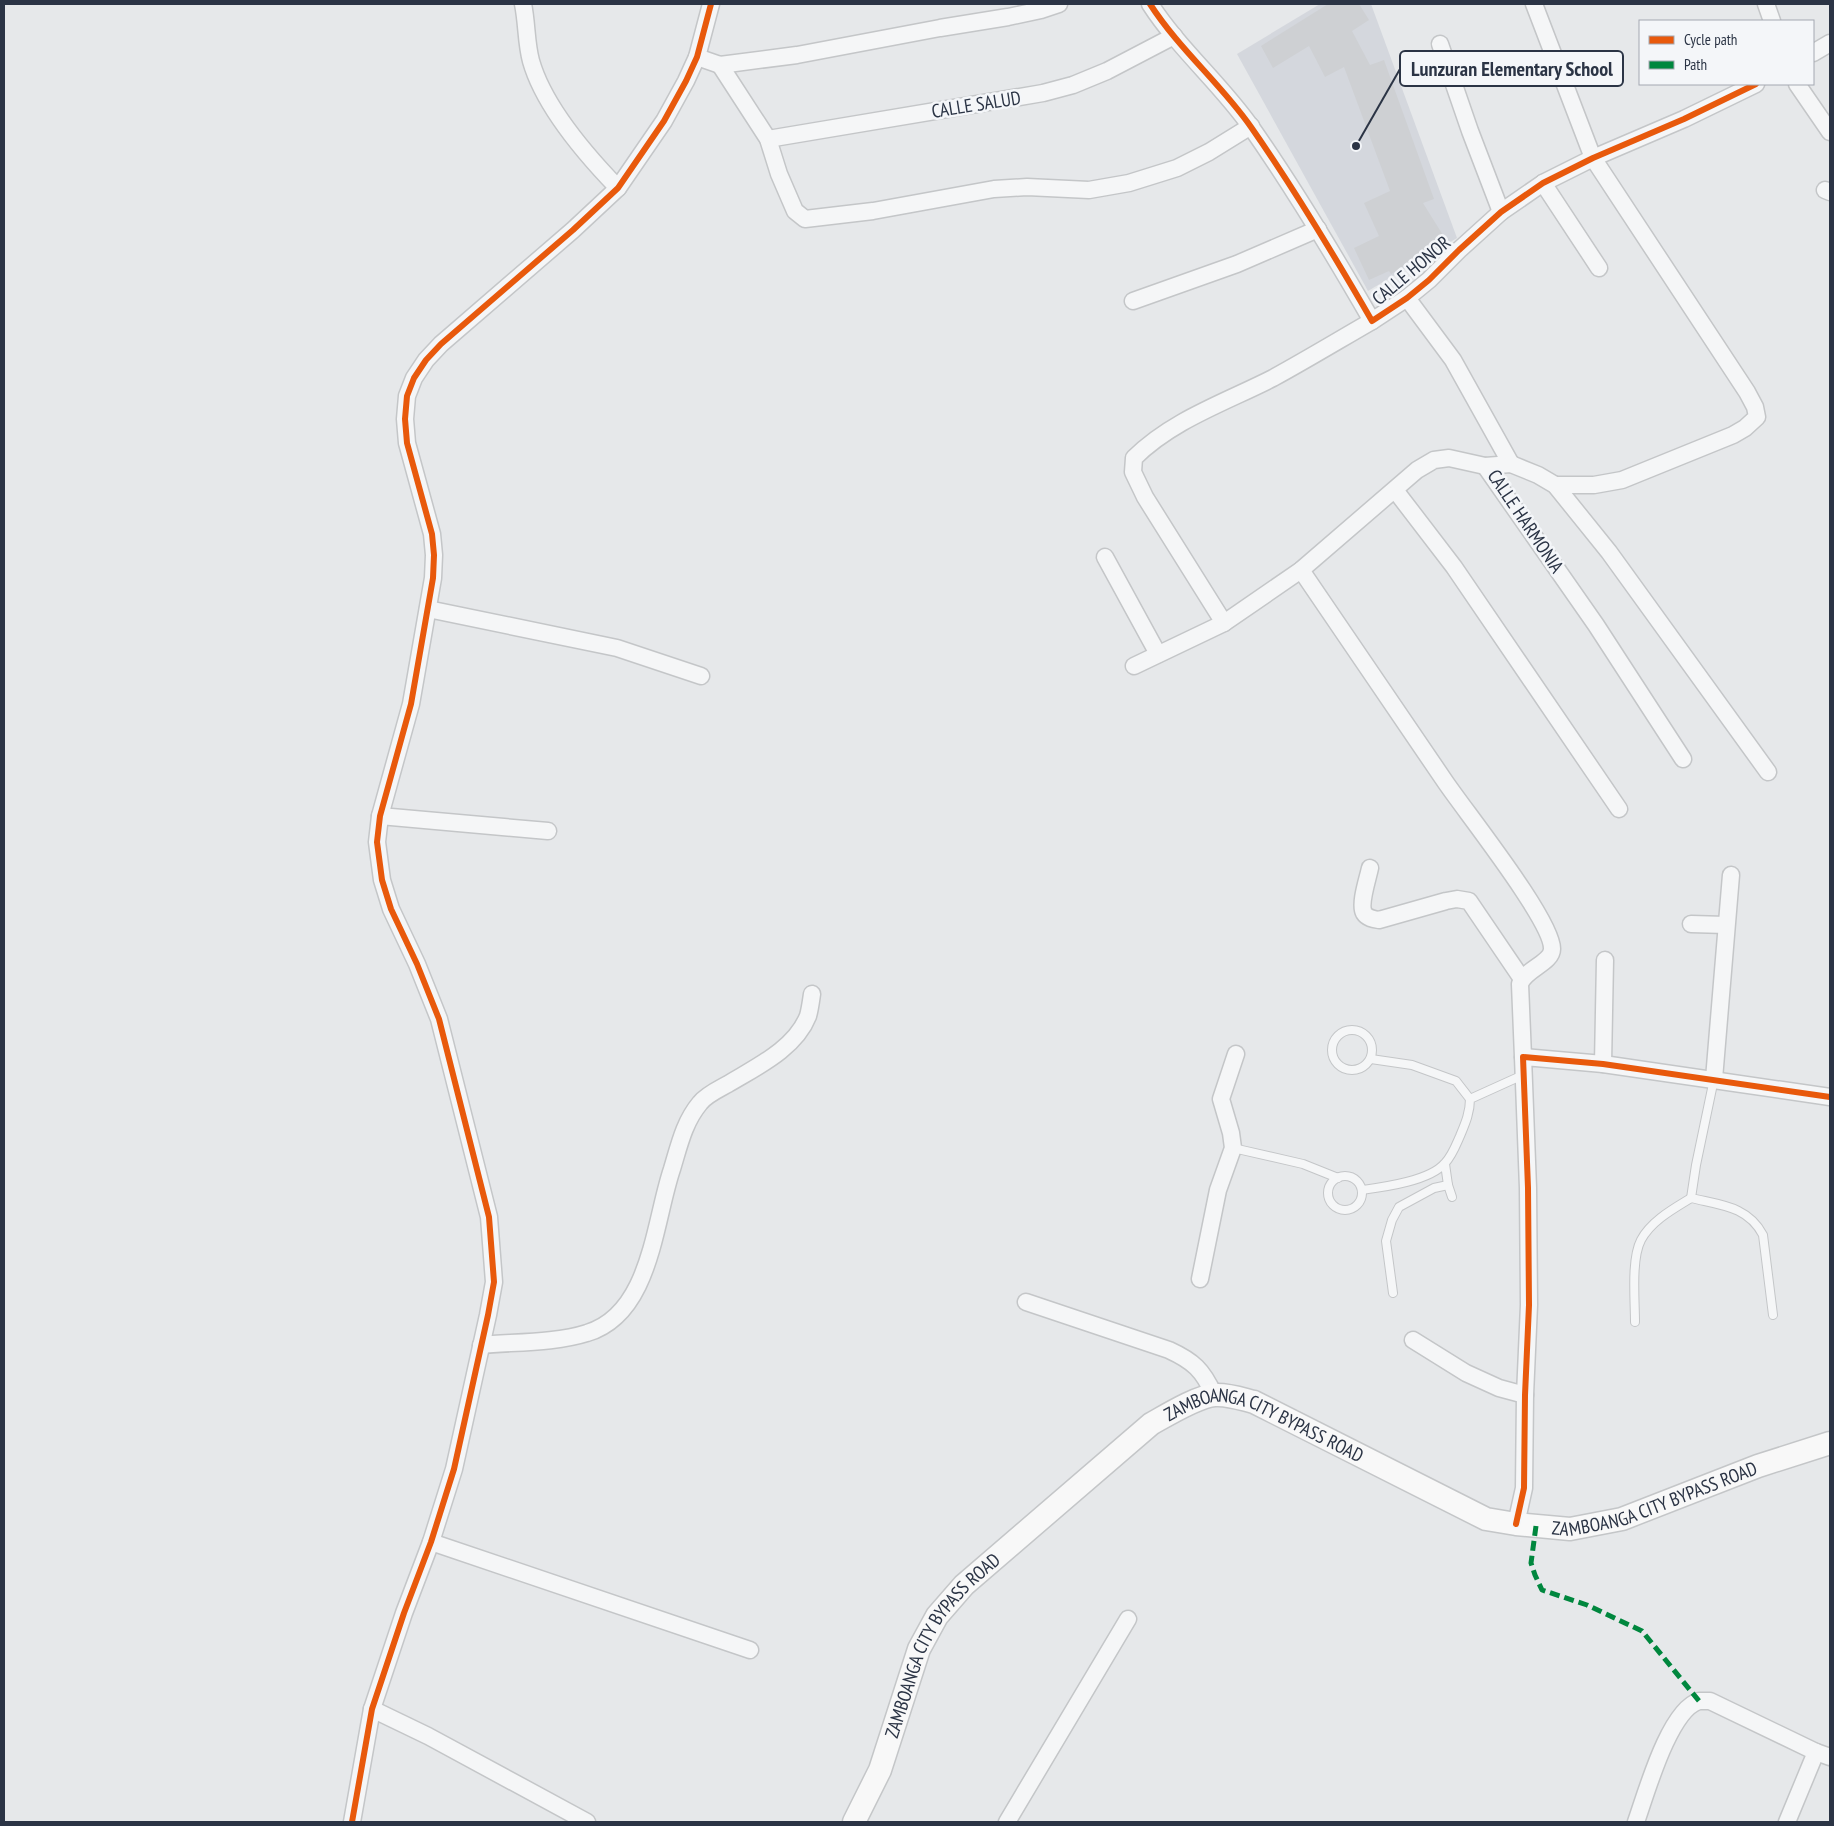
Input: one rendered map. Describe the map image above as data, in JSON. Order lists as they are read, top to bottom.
{
  "streets": {
    "main road": ["ZAMBOANGA CITY BYPASS ROAD"],
    "street": ["CALLE SALUD", "CALLE HONOR", "CALLE HARMONIA"]
  },
  "crossings": [
    ["CALLE SALUD", "CALLE HONOR"],
    ["CALLE HONOR", "CALLE HARMONIA"]
  ],
  "places": ["Lunzuran Elementary School"],
  "legend": ["Cycle path", "Path"]
}
